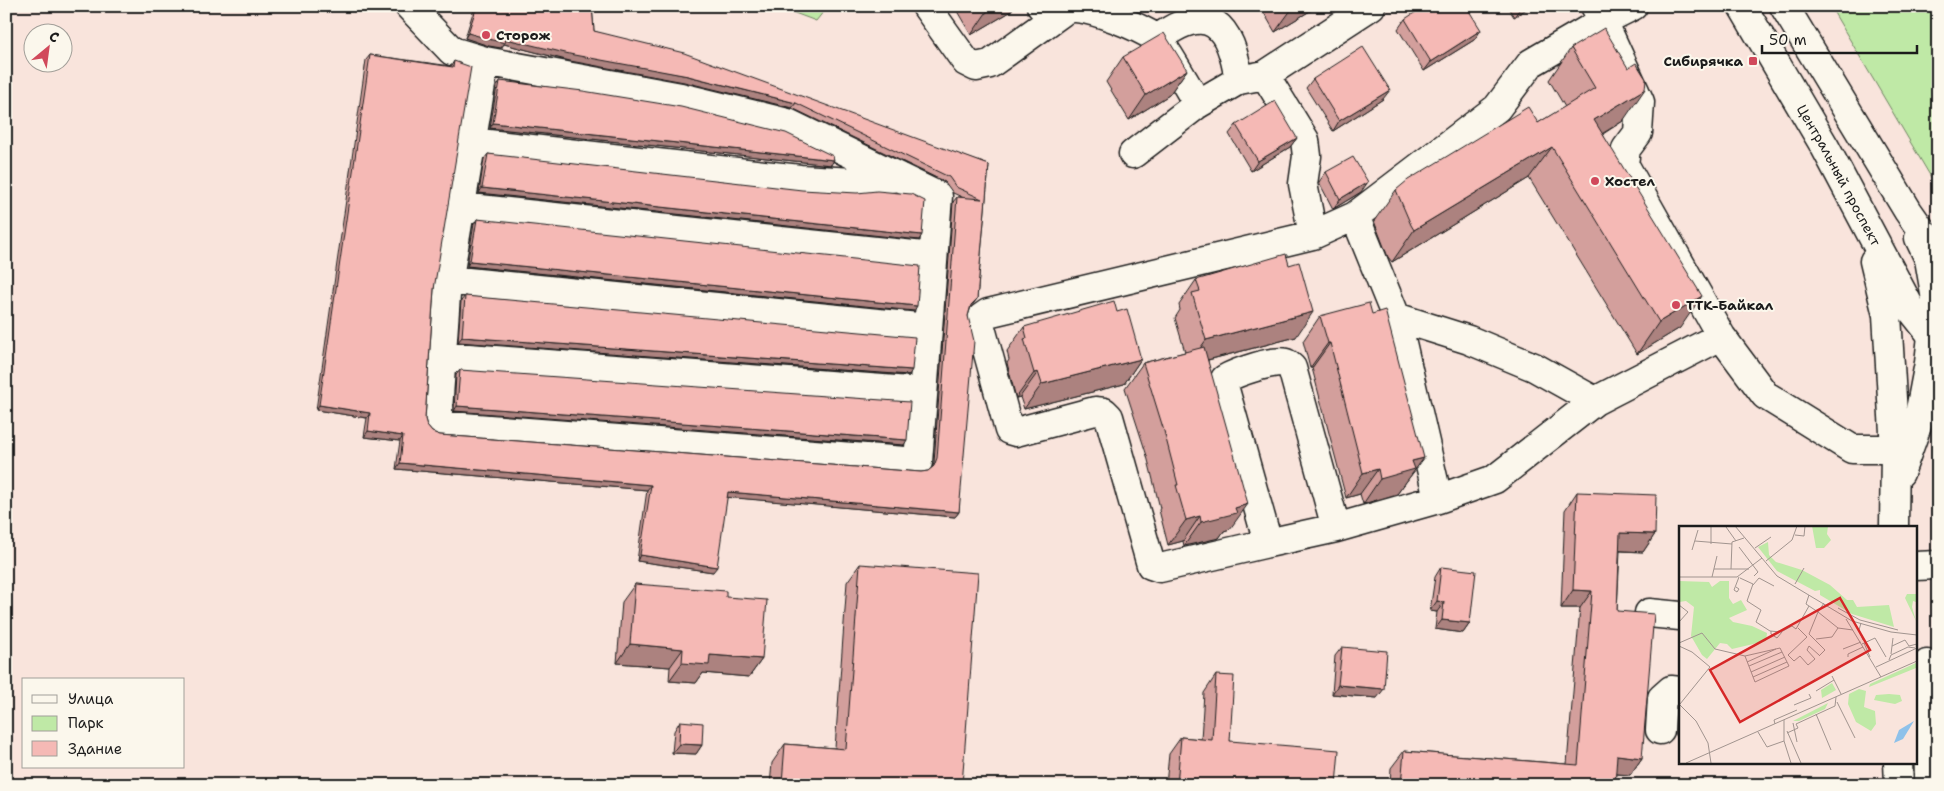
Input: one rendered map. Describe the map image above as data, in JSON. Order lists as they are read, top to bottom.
{
  "streets": {
    "main road": ["Центральный проспект"]
  },
  "places": {
    "other": ["Сторож", "Хостел", "ТТК-Байкал"],
    "transit": ["Сибирячка"]
  },
  "legend": ["Улица", "Парк", "Здание"],
  "scale_bar": "50 m",
  "north": "top right"
}
